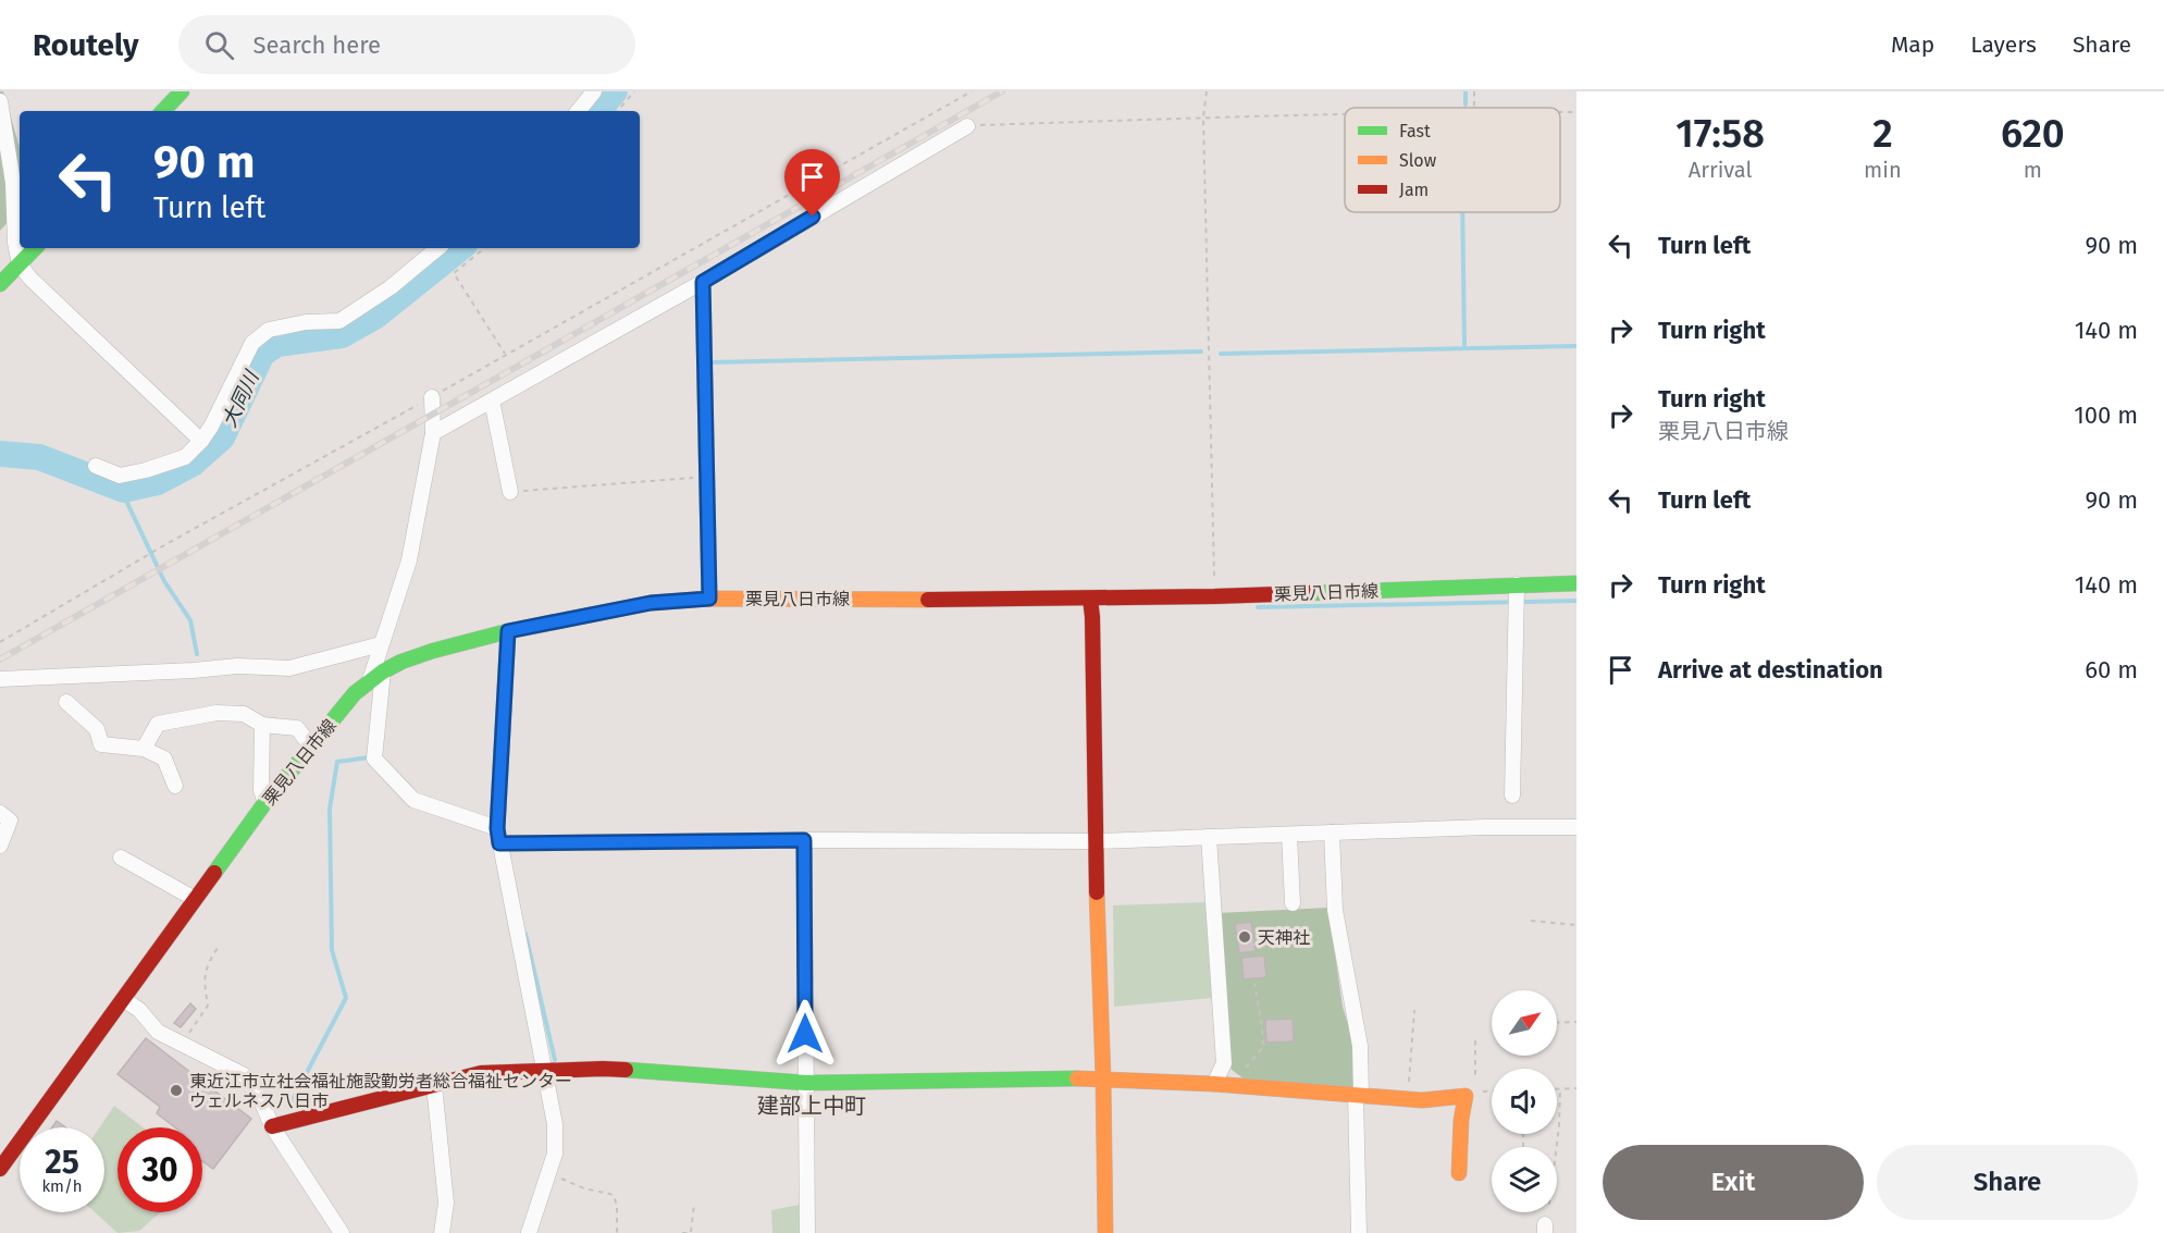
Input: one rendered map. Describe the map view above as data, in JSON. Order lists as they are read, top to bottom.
{
  "streets": {
    "main road": ["栗見八日市線"]
  },
  "districts": ["建部上中町"],
  "water": ["大同川"],
  "places": ["天神社", "東近江市立社会福祉施設勤労者総合福祉センター ウェルネス八日市"],
  "legend": ["Fast", "Slow", "Jam"],
  "north": "top right",
  "page": {
    "header": "Routely",
    "search": "Search here",
    "nav": ["Map", "Layers", "Share"],
    "eta": [
      "17:58",
      "Arrival",
      "2",
      "min",
      "620",
      "m"
    ],
    "turn": ["90 m", "Turn left"],
    "list": [
      {
        "name": "Turn left",
        "value": "90 m"
      },
      {
        "name": "Turn right",
        "value": "140 m"
      },
      {
        "name": "Turn right",
        "note": "栗見八日市線",
        "value": "100 m"
      },
      {
        "name": "Turn left",
        "value": "90 m"
      },
      {
        "name": "Turn right",
        "value": "140 m"
      },
      {
        "name": "Arrive at destination",
        "value": "60 m"
      }
    ],
    "speed": "25 km/h",
    "limit": "30",
    "buttons": ["Exit", "Share"]
  }
}
